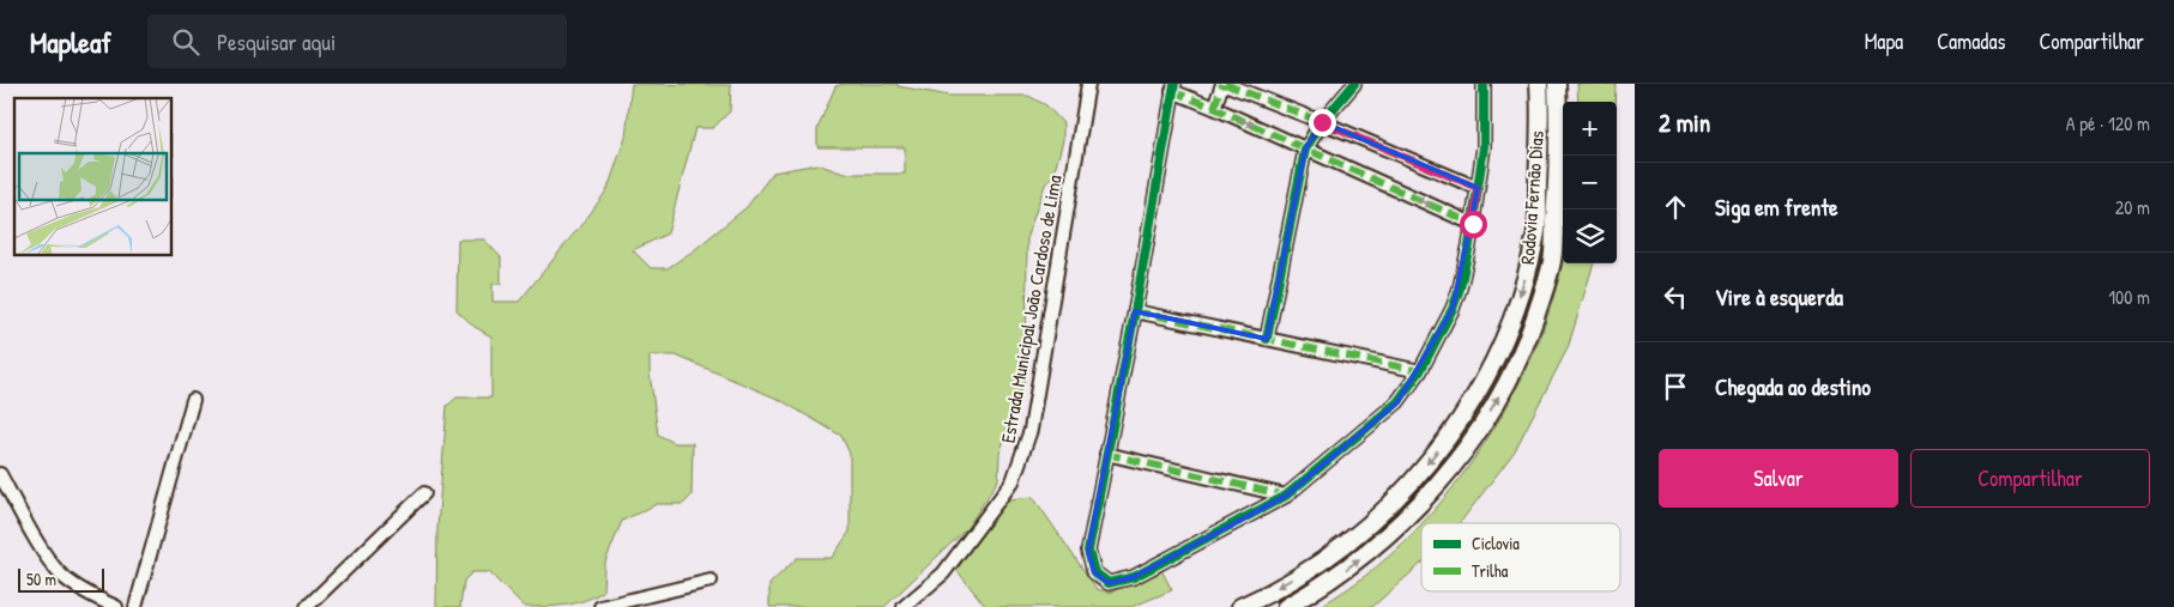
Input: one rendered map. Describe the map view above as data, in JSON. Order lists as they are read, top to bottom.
{
  "streets": {
    "highway": ["Rodovia Fernão Dias"],
    "street": ["Estrada Municipal João Cardoso de Lima"]
  },
  "legend": ["Ciclovia", "Trilha"],
  "scale_bar": "50 m",
  "page": {
    "header": "Mapleaf",
    "search": "Pesquisar aqui",
    "nav": ["Mapa", "Camadas", "Compartilhar"],
    "heading": ["2 min", "A pé · 120 m"],
    "map_buttons": ["+", "−"],
    "list": [
      ["Siga em frente", "20 m"],
      ["Vire à esquerda", "100 m"],
      "Chegada ao destino"
    ],
    "buttons": ["Salvar", "Compartilhar"],
    "scale": "50 m"
  }
}
